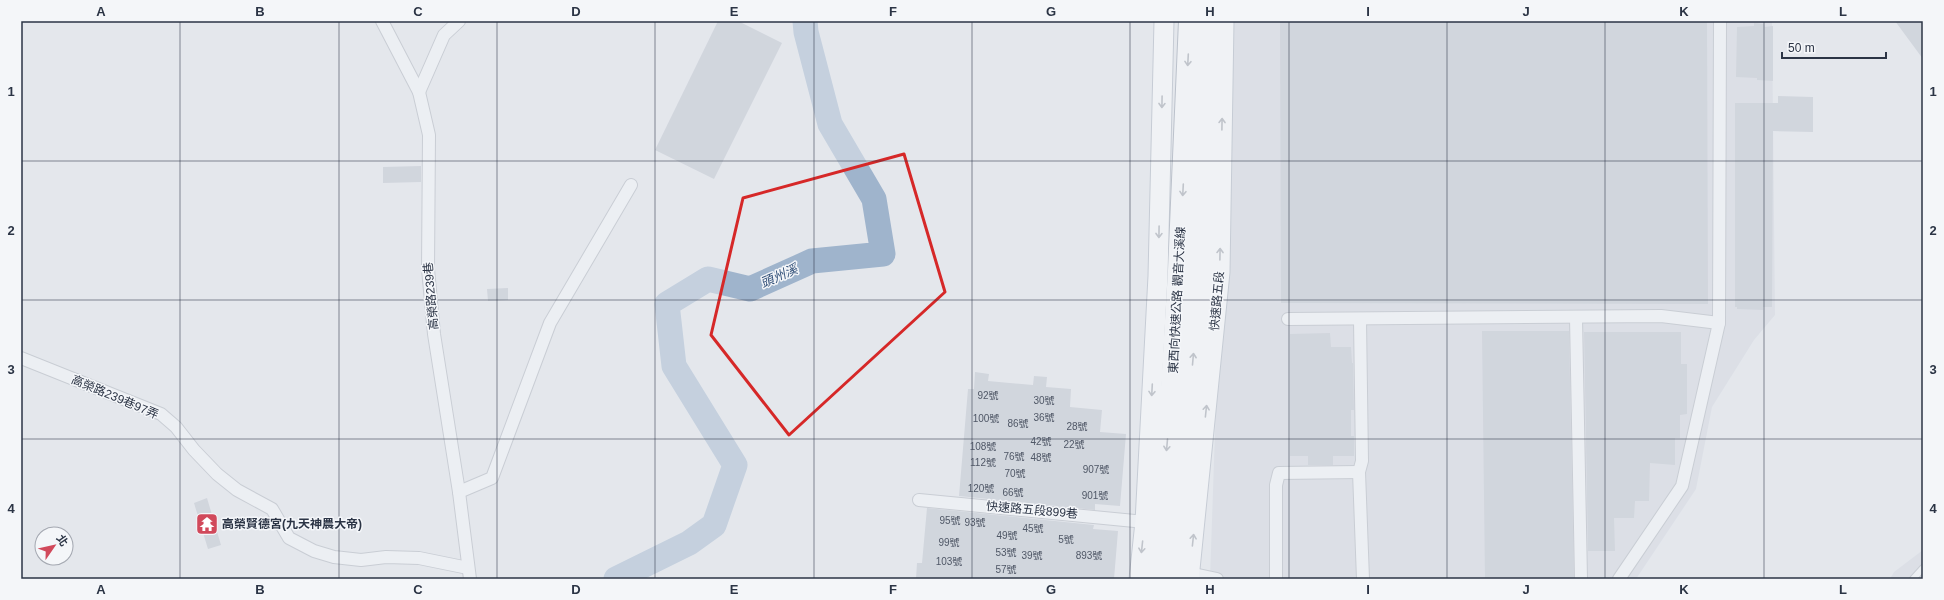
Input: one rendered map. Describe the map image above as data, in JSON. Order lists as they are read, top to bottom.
{
  "streets": {
    "highway": ["東西向快速公路 觀音大溪線"],
    "main road": ["快速路五段"],
    "street": ["高榮路239巷", "高榮路239巷97弄", "快速路五段899巷"]
  },
  "crossings": [
    ["高榮路239巷", "高榮路239巷97弄"],
    ["東西向快速公路 觀音大溪線", "快速路五段"]
  ],
  "water": ["頭州溪"],
  "places": {
    "temple": ["高榮賢德宮(九天神農大帝)"]
  },
  "house_numbers": [
    "92號",
    "30號",
    "36號",
    "100號",
    "86號",
    "28號",
    "42號",
    "22號",
    "108號",
    "76號",
    "48號",
    "112號",
    "907號",
    "70號",
    "120號",
    "66號",
    "901號",
    "95號",
    "93號",
    "45號",
    "49號",
    "5號",
    "99號",
    "53號",
    "39號",
    "893號",
    "103號",
    "57號"
  ],
  "scale_bar": "50 m",
  "north": "top right",
  "grid": {
    "columns": [
      "A",
      "B",
      "C",
      "D",
      "E",
      "F",
      "G",
      "H",
      "I",
      "J",
      "K",
      "L"
    ],
    "rows": [
      "1",
      "2",
      "3",
      "4"
    ]
  }
}
